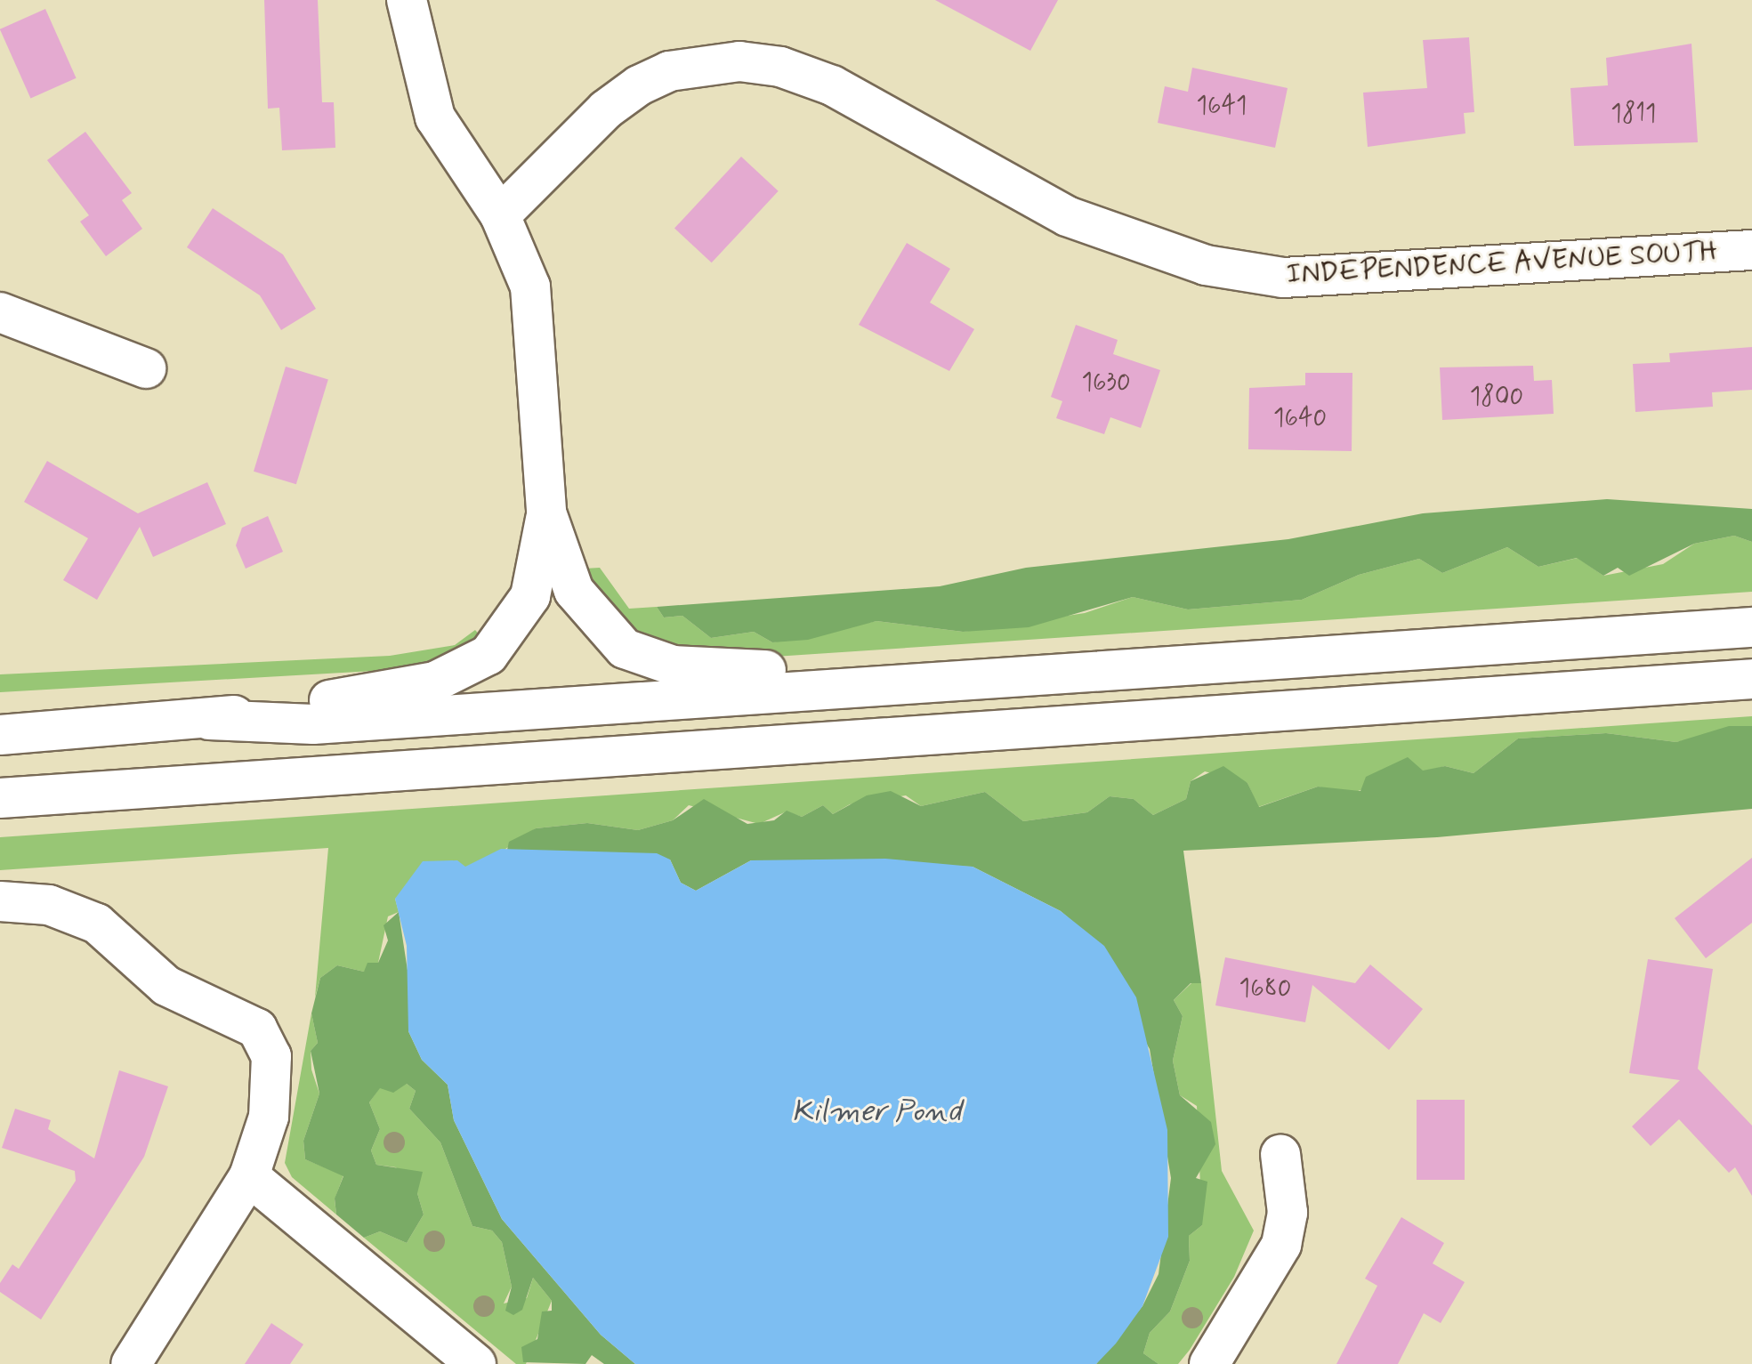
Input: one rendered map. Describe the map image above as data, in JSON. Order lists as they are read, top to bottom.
{
  "streets": {
    "main road": ["INDEPENDENCE AVENUE SOUTH"]
  },
  "water": ["Kilmer Pond"],
  "house_numbers": [
    "1641",
    "1811",
    "1630",
    "1800",
    "1640",
    "1680"
  ]
}
